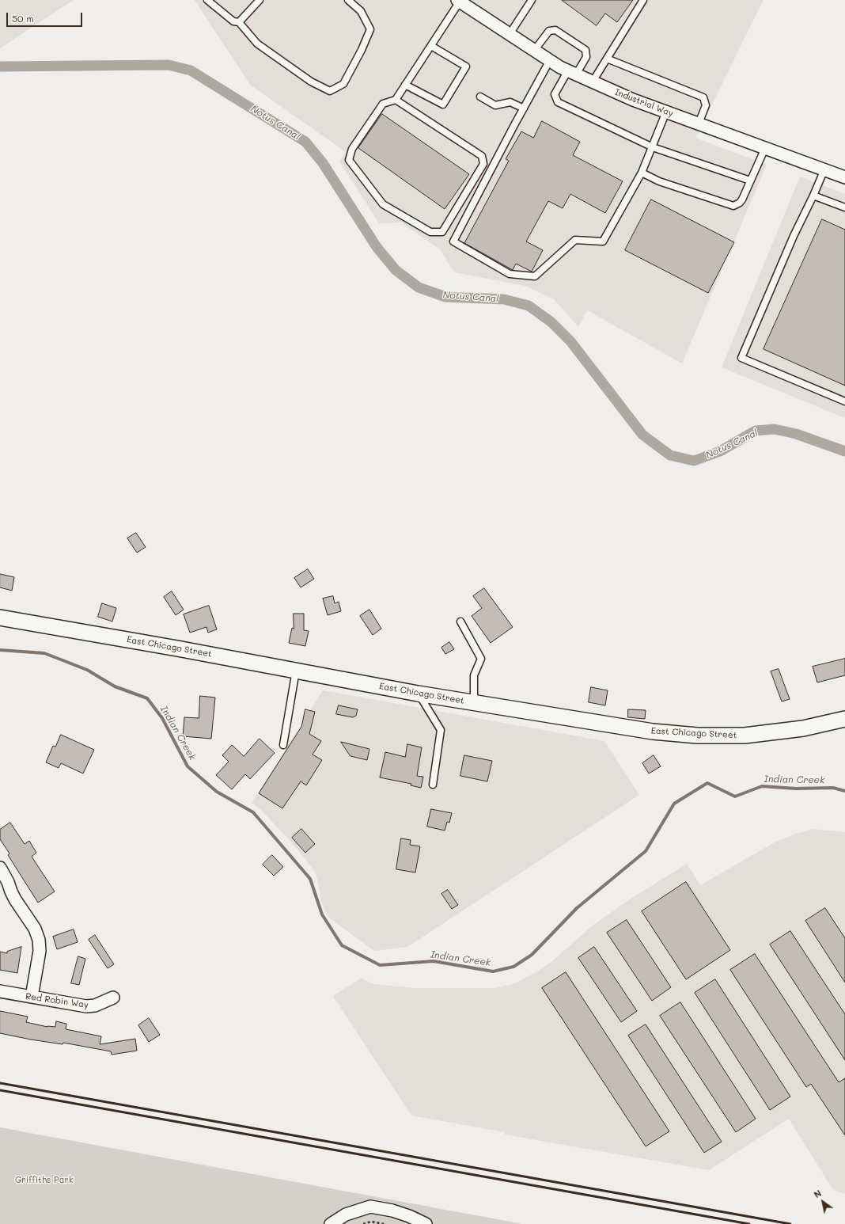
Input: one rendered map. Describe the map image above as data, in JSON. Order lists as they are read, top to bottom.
{
  "streets": {
    "street": ["Industrial Way", "East Chicago Street", "Red Robin Way"]
  },
  "water": ["Notus Canal", "Indian Creek"],
  "parks": ["Griffiths Park"],
  "scale_bar": "50 m",
  "north": "top left"
}
